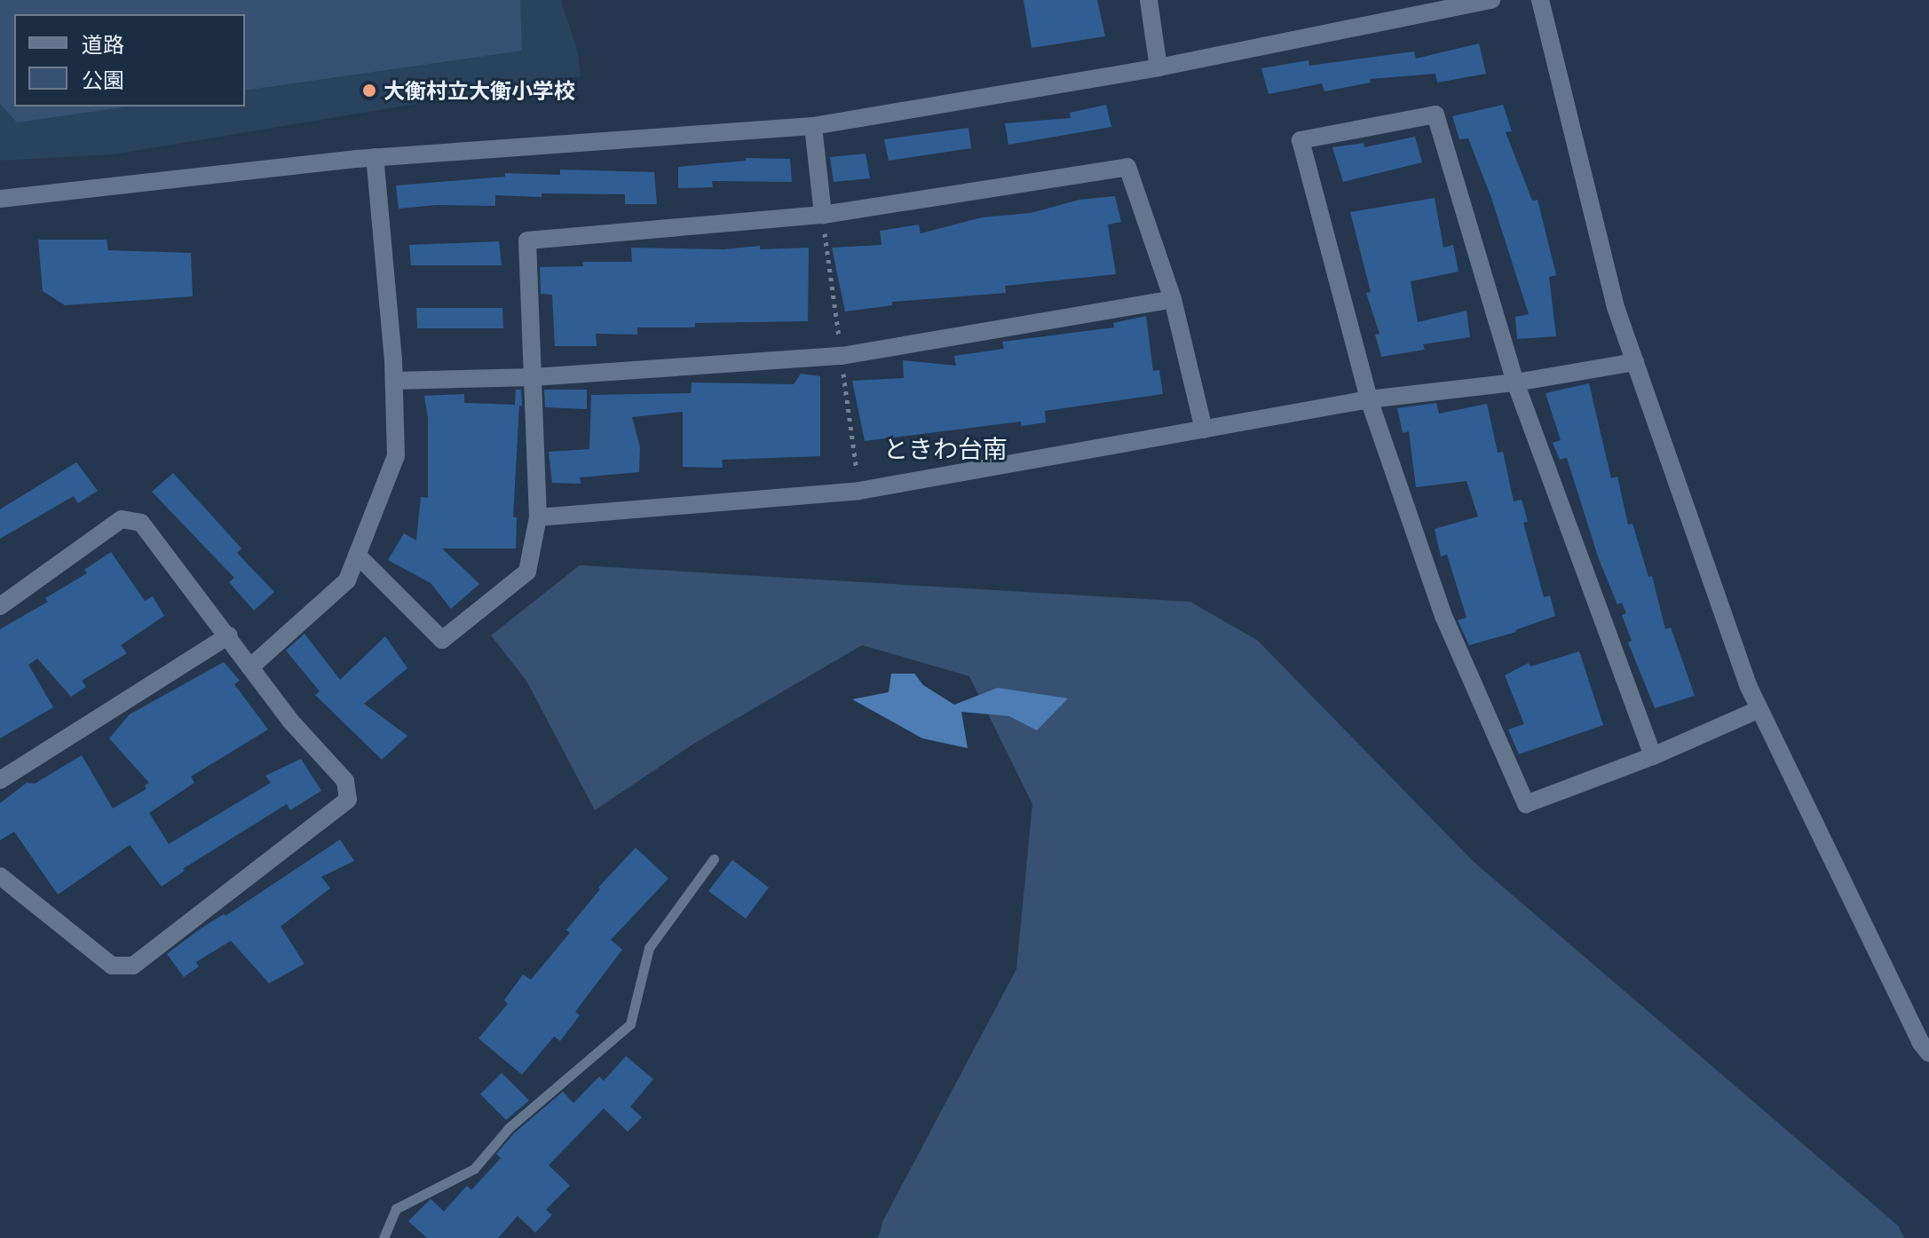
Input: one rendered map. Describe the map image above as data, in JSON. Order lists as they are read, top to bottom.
{
  "districts": ["ときわ台南"],
  "places": ["大衡村立大衡小学校"],
  "legend": ["道路", "公園"]
}
